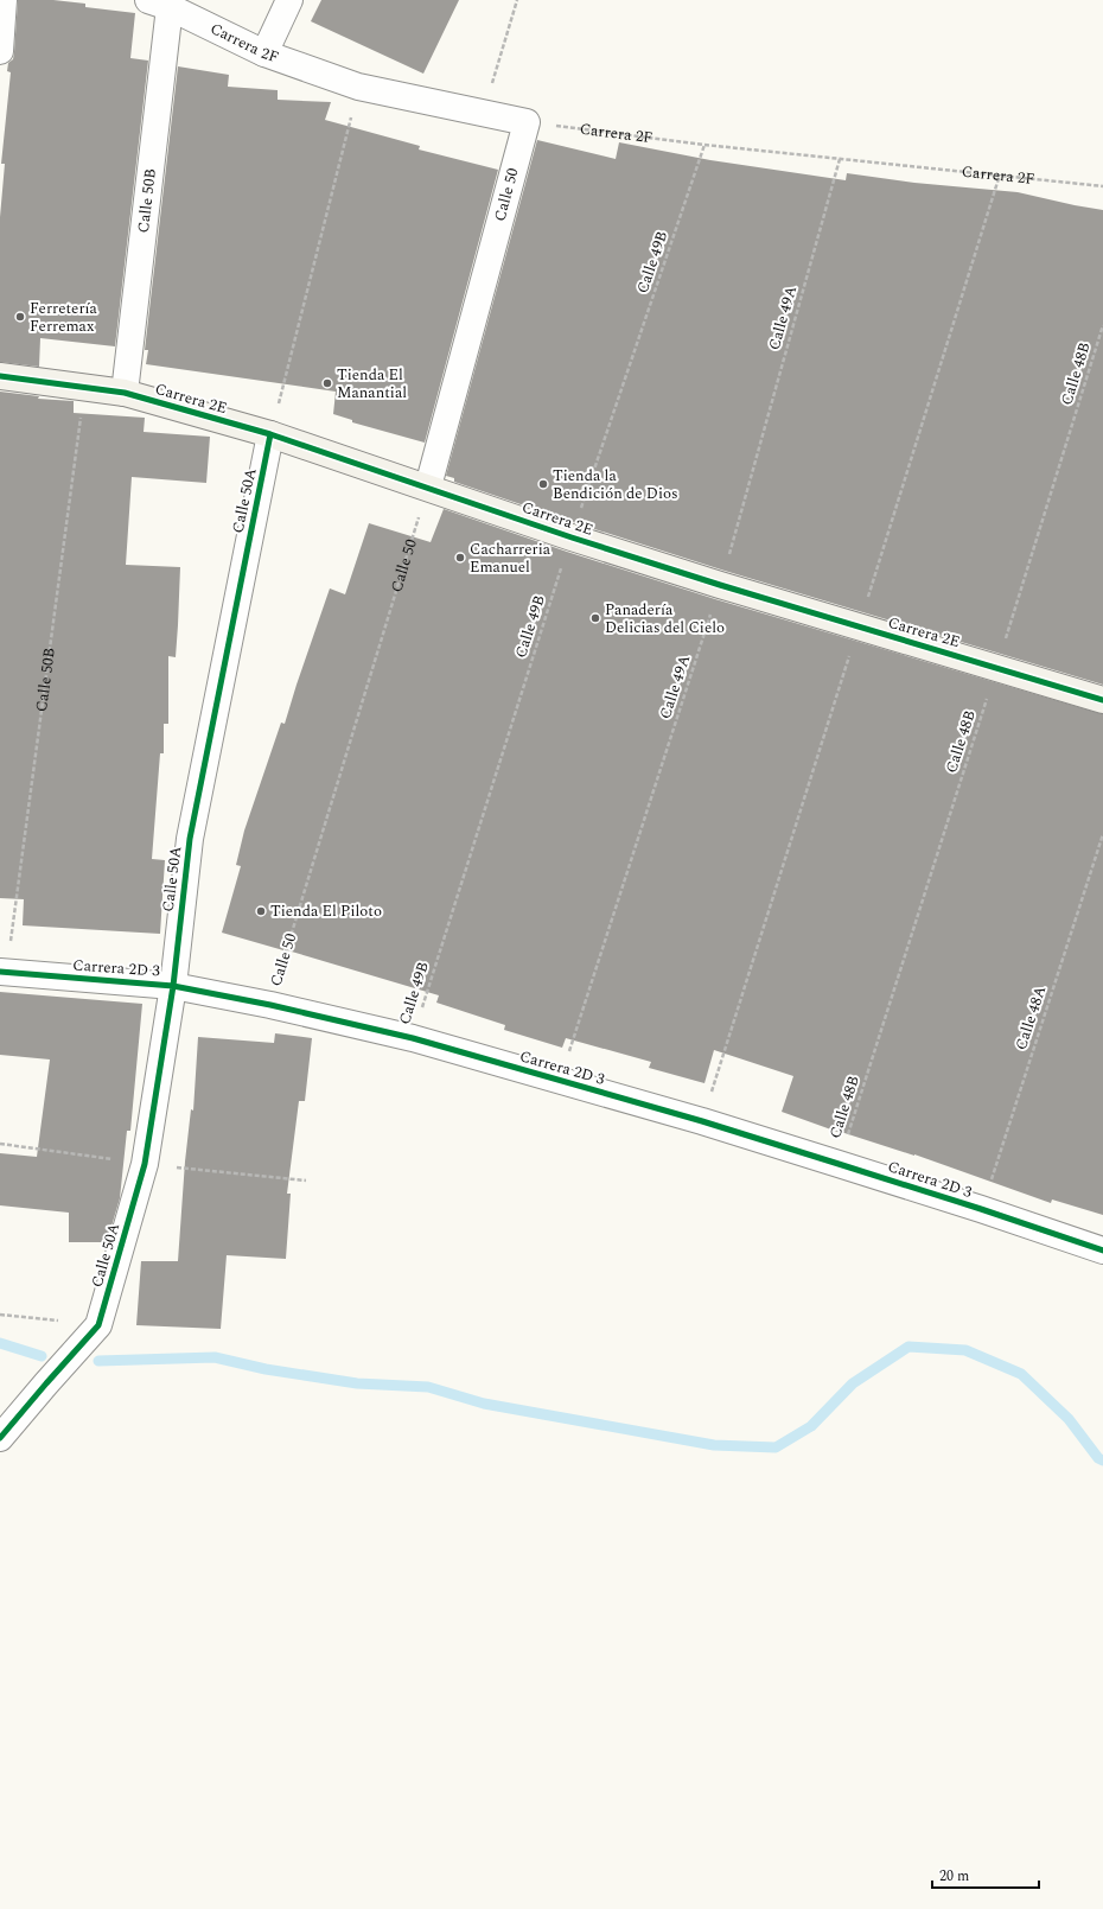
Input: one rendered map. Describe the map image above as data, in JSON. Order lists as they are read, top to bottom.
{
  "streets": {
    "street": [
      "Carrera 2F",
      "Calle 50",
      "Calle 50B",
      "Carrera 2E",
      "Calle 50A",
      "Carrera 2D 3"
    ],
    "path": [
      "Calle 49B",
      "Calle 49A",
      "Calle 48B",
      "Calle 48A"
    ]
  },
  "crossings": [
    ["Carrera 2F", "Calle 50"],
    ["Carrera 2F", "Calle 50B"],
    ["Carrera 2F", "Calle 49B"],
    ["Carrera 2F", "Calle 49A"],
    ["Calle 50", "Carrera 2E"],
    ["Calle 50", "Carrera 2D 3"],
    ["Calle 50B", "Carrera 2E"],
    ["Calle 50B", "Carrera 2D 3"],
    ["Calle 49B", "Carrera 2E"],
    ["Calle 49B", "Carrera 2D 3"],
    ["Calle 49A", "Carrera 2E"],
    ["Calle 49A", "Carrera 2D 3"],
    ["Calle 48B", "Carrera 2E"],
    ["Calle 48B", "Carrera 2D 3"],
    ["Carrera 2E", "Calle 50A"],
    ["Calle 50A", "Carrera 2D 3"],
    ["Carrera 2D 3", "Calle 48A"]
  ],
  "places": [
    "Ferretería Ferremax",
    "Tienda El Manantial",
    "Tienda la Bendición de Dios",
    "Cacharreria Emanuel",
    "Panadería Delicias del Cielo",
    "Tienda El Piloto"
  ],
  "scale_bar": "20 m"
}
